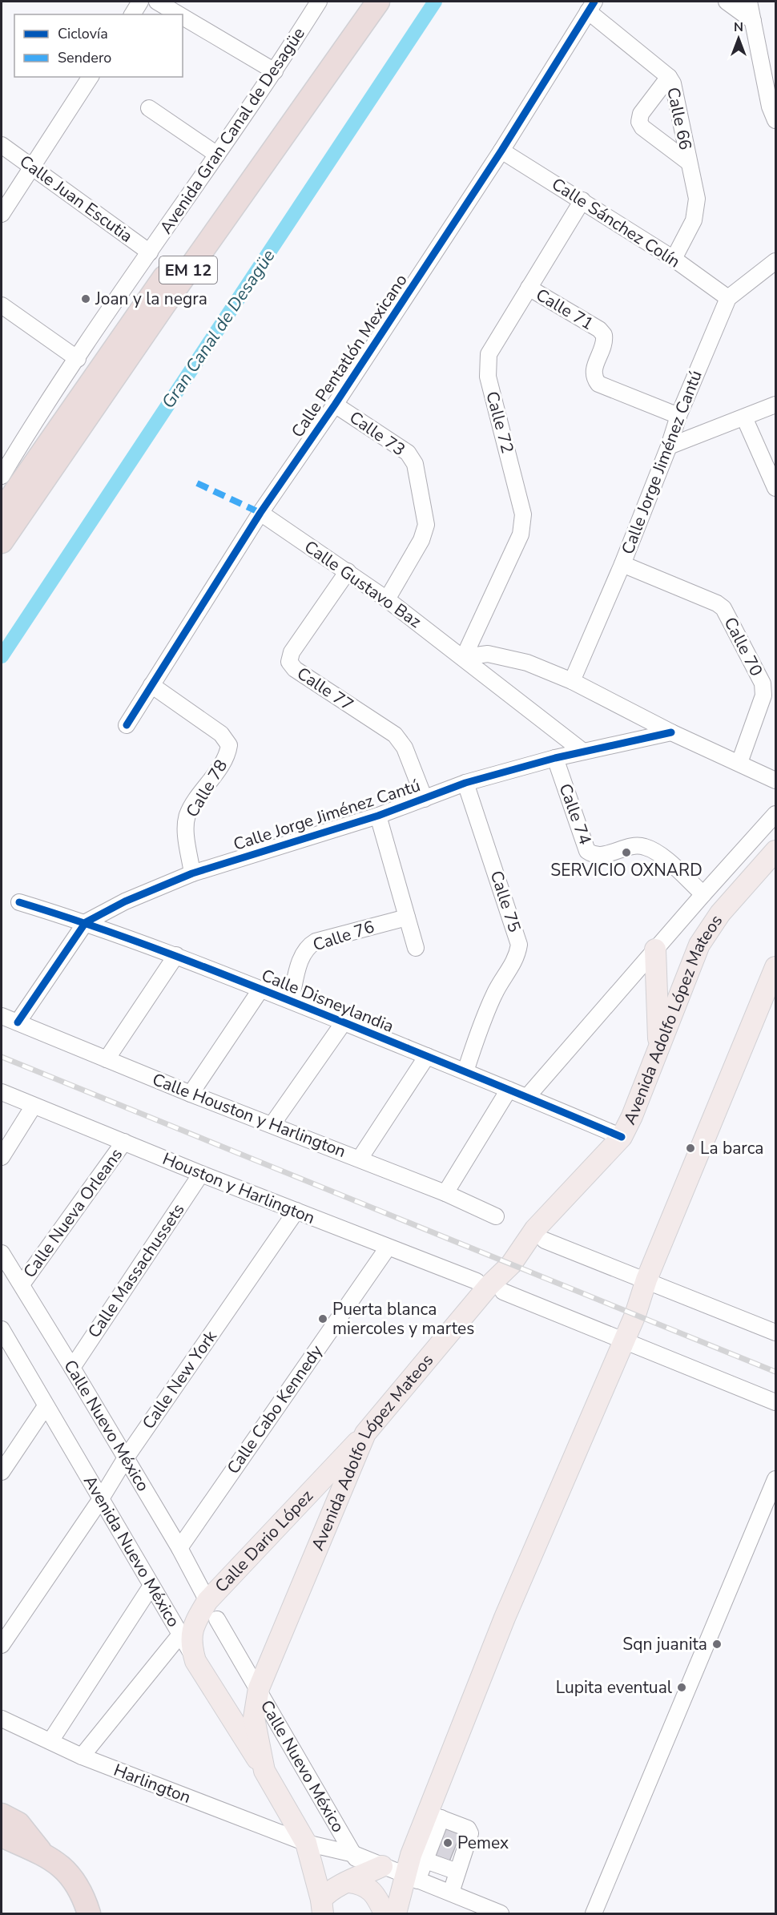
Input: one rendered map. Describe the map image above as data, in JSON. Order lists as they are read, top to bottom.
{
  "streets": {
    "highway": ["EM 12"],
    "main road": ["Avenida Adolfo López Mateos", "Calle Dario López", "Avenida Nuevo México"],
    "street": [
      "Calle 66",
      "Avenida Gran Canal de Desagüe",
      "Calle Juan Escutia",
      "Calle Sánchez Colín",
      "Calle 71",
      "Calle Pentatlón Mexicano",
      "Calle 72",
      "Calle 73",
      "Calle Jorge Jiménez Cantú",
      "Calle Gustavo Baz",
      "Calle 70",
      "Calle 77",
      "Calle 78",
      "Calle 74",
      "Calle 75",
      "Calle 76",
      "Calle Disneylandia",
      "Calle Houston y Harlington",
      "Houston y Harlington",
      "Calle Nueva Orleans",
      "Calle Massachussets",
      "Calle New York",
      "Calle Cabo Kennedy",
      "Calle Nuevo México",
      "Harlington"
    ]
  },
  "crossings": [
    ["Calle 66", "Calle Sánchez Colín"],
    ["Calle 66", "Calle Pentatlón Mexicano"],
    ["Avenida Gran Canal de Desagüe", "Calle Juan Escutia"],
    ["Calle Sánchez Colín", "Calle Pentatlón Mexicano"],
    ["Calle Sánchez Colín", "Calle 72"],
    ["Calle Sánchez Colín", "Calle Jorge Jiménez Cantú"],
    ["Calle 71", "Calle 72"],
    ["Calle 71", "Calle Jorge Jiménez Cantú"],
    ["Calle Pentatlón Mexicano", "Calle 73"],
    ["Calle Pentatlón Mexicano", "Calle Gustavo Baz"],
    ["Calle Pentatlón Mexicano", "Calle 78"],
    ["Calle 72", "Calle Gustavo Baz"],
    ["Calle 73", "Calle Gustavo Baz"],
    ["Calle Jorge Jiménez Cantú", "Calle Gustavo Baz"],
    ["Calle Jorge Jiménez Cantú", "Calle 70"],
    ["Calle Jorge Jiménez Cantú", "Calle 77"],
    ["Calle Jorge Jiménez Cantú", "Calle 78"],
    ["Calle Jorge Jiménez Cantú", "Calle 74"],
    ["Calle Jorge Jiménez Cantú", "Calle 75"],
    ["Calle Jorge Jiménez Cantú", "Calle Disneylandia"],
    ["Calle Gustavo Baz", "Calle 77"],
    ["Calle 75", "Calle Disneylandia"],
    ["Calle 76", "Calle Disneylandia"],
    ["Calle Disneylandia", "Avenida Adolfo López Mateos"],
    ["Avenida Adolfo López Mateos", "Calle Nuevo México"],
    ["Avenida Adolfo López Mateos", "Calle Dario López"],
    ["Avenida Adolfo López Mateos", "Avenida Nuevo México"],
    ["Avenida Adolfo López Mateos", "Harlington"],
    ["Houston y Harlington", "Calle Nueva Orleans"],
    ["Houston y Harlington", "Calle Massachussets"],
    ["Houston y Harlington", "Calle New York"],
    ["Houston y Harlington", "Calle Cabo Kennedy"],
    ["Calle Nueva Orleans", "Calle Nuevo México"],
    ["Calle Massachussets", "Calle Nuevo México"],
    ["Calle New York", "Calle Nuevo México"],
    ["Calle New York", "Avenida Nuevo México"],
    ["Calle Cabo Kennedy", "Calle Nuevo México"],
    ["Calle Nuevo México", "Calle Dario López"],
    ["Calle Nuevo México", "Harlington"],
    ["Calle Dario López", "Avenida Nuevo México"]
  ],
  "water": ["Gran Canal de Desagüe"],
  "places": [
    "Joan y la negra",
    "SERVICIO OXNARD",
    "La barca",
    "Puerta blanca miercoles y martes",
    "Sqn juanita",
    "Lupita eventual",
    "Pemex"
  ],
  "legend": ["Ciclovía", "Sendero"],
  "north": "top"
}
